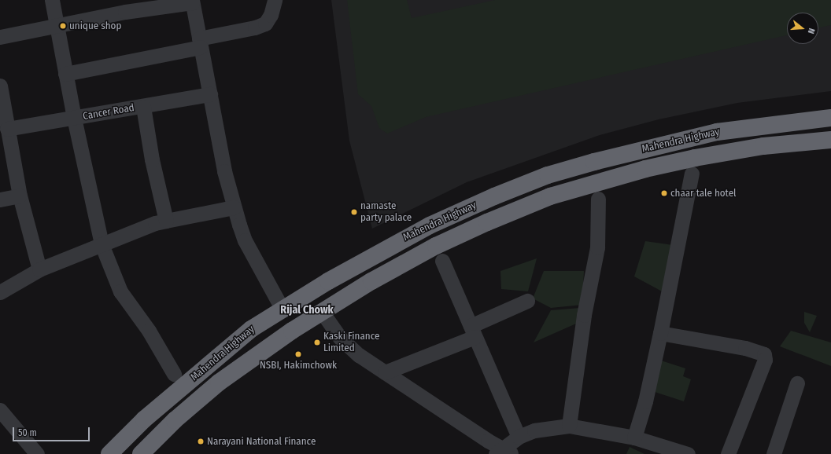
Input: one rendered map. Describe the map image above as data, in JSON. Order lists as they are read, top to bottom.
{
  "streets": {
    "highway": ["Mahendra Highway"],
    "street": ["Cancer Road"]
  },
  "districts": ["Rijal Chowk"],
  "places": [
    "unique shop",
    "chaar tale hotel",
    "namaste party palace",
    "Kaski Finance Limited",
    "NSBI, Hakimchowk",
    "Narayani National Finance"
  ],
  "scale_bar": "50 m",
  "north": "right"
}
